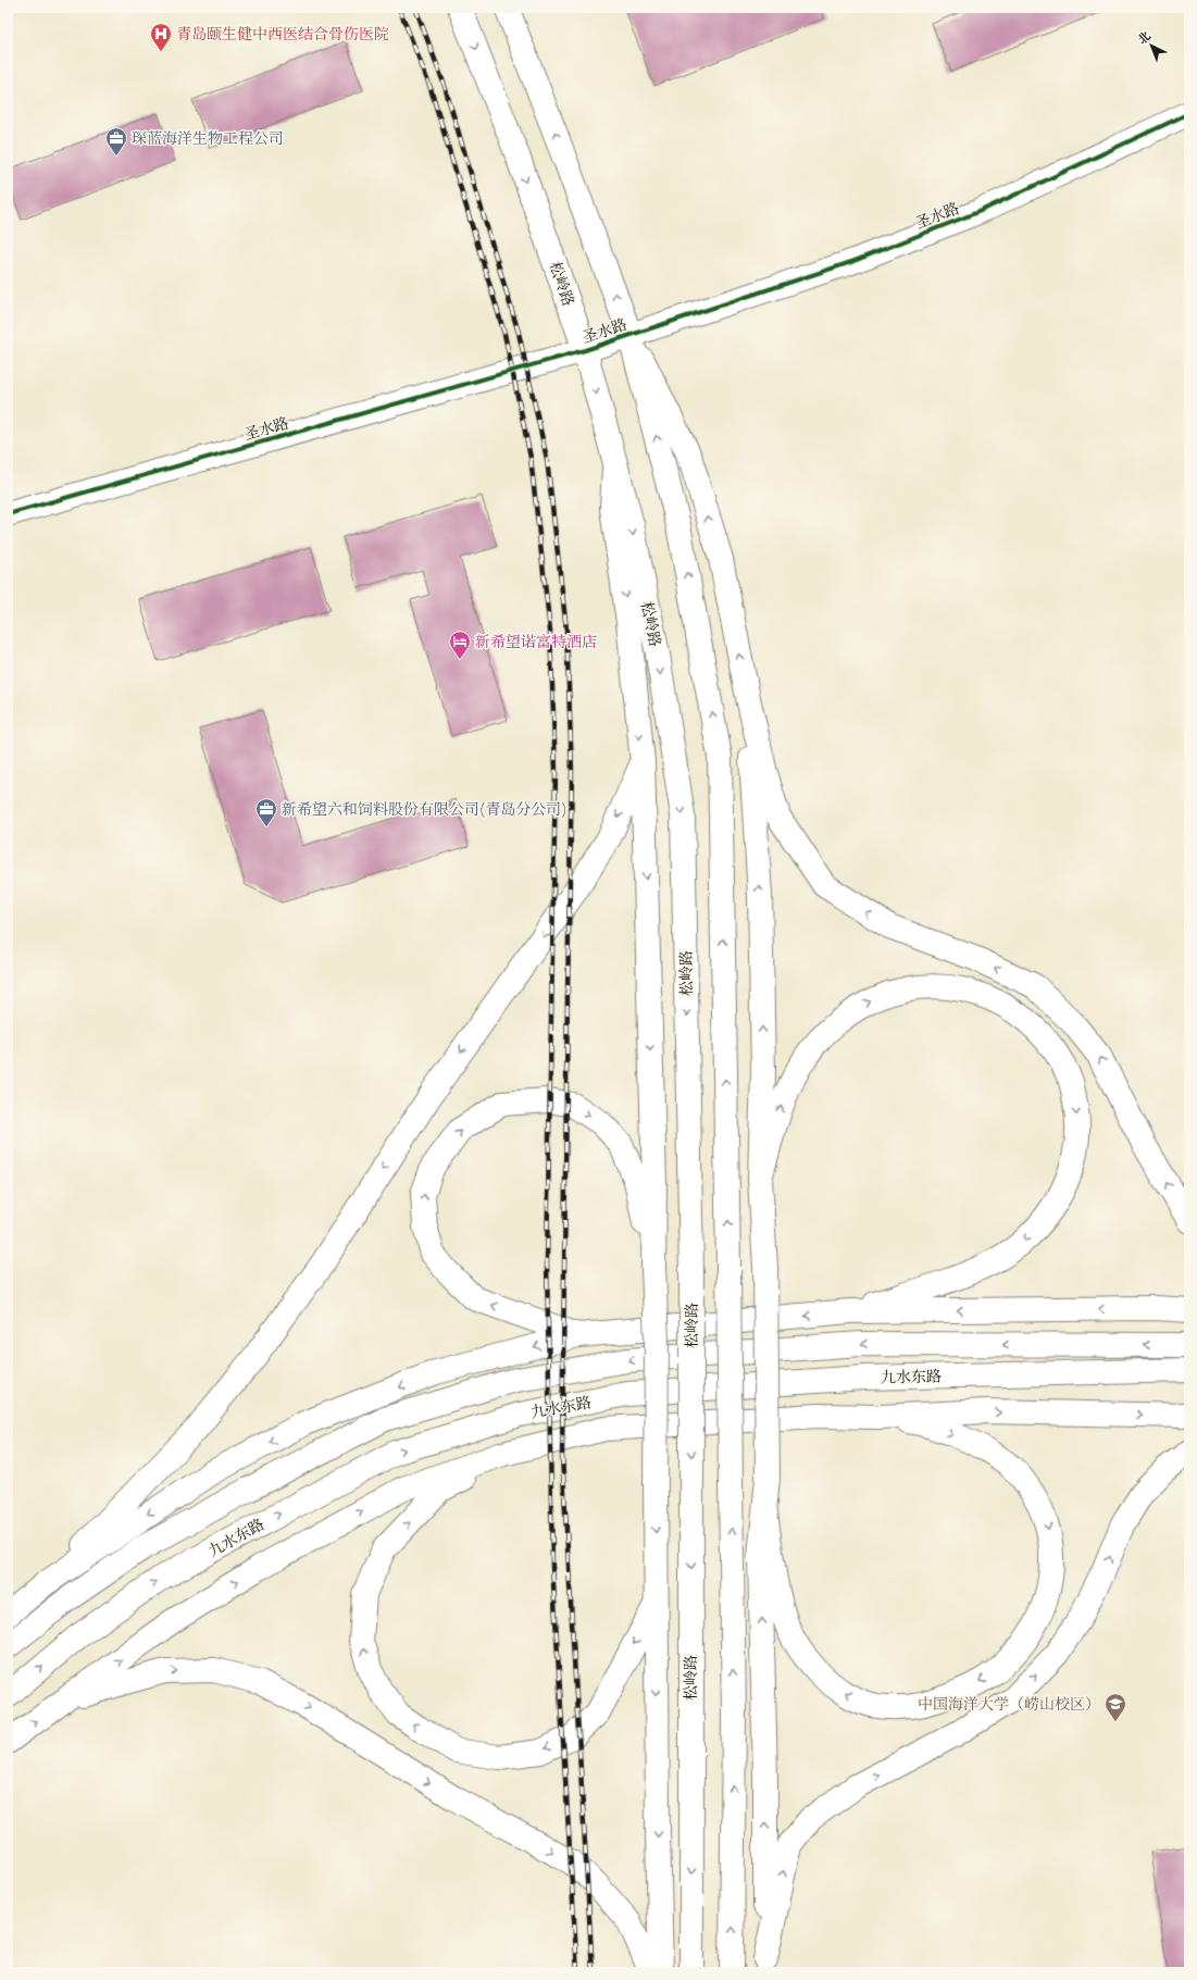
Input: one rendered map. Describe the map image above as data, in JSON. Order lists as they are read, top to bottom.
{
  "streets": {
    "main road": ["圣水路", "松岭路", "九水东路"]
  },
  "crossings": [
    ["圣水路", "松岭路"]
  ],
  "places": {
    "hospital": ["青岛颐生健中西医结合骨伤医院"],
    "office": ["琛蓝海洋生物工程公司", "新希望六和饲料股份有限公司(青岛分公司)"],
    "hotel": ["新希望诺富特酒店"],
    "school or university": ["中国海洋大学（崂山校区）"]
  },
  "north": "top left"
}
